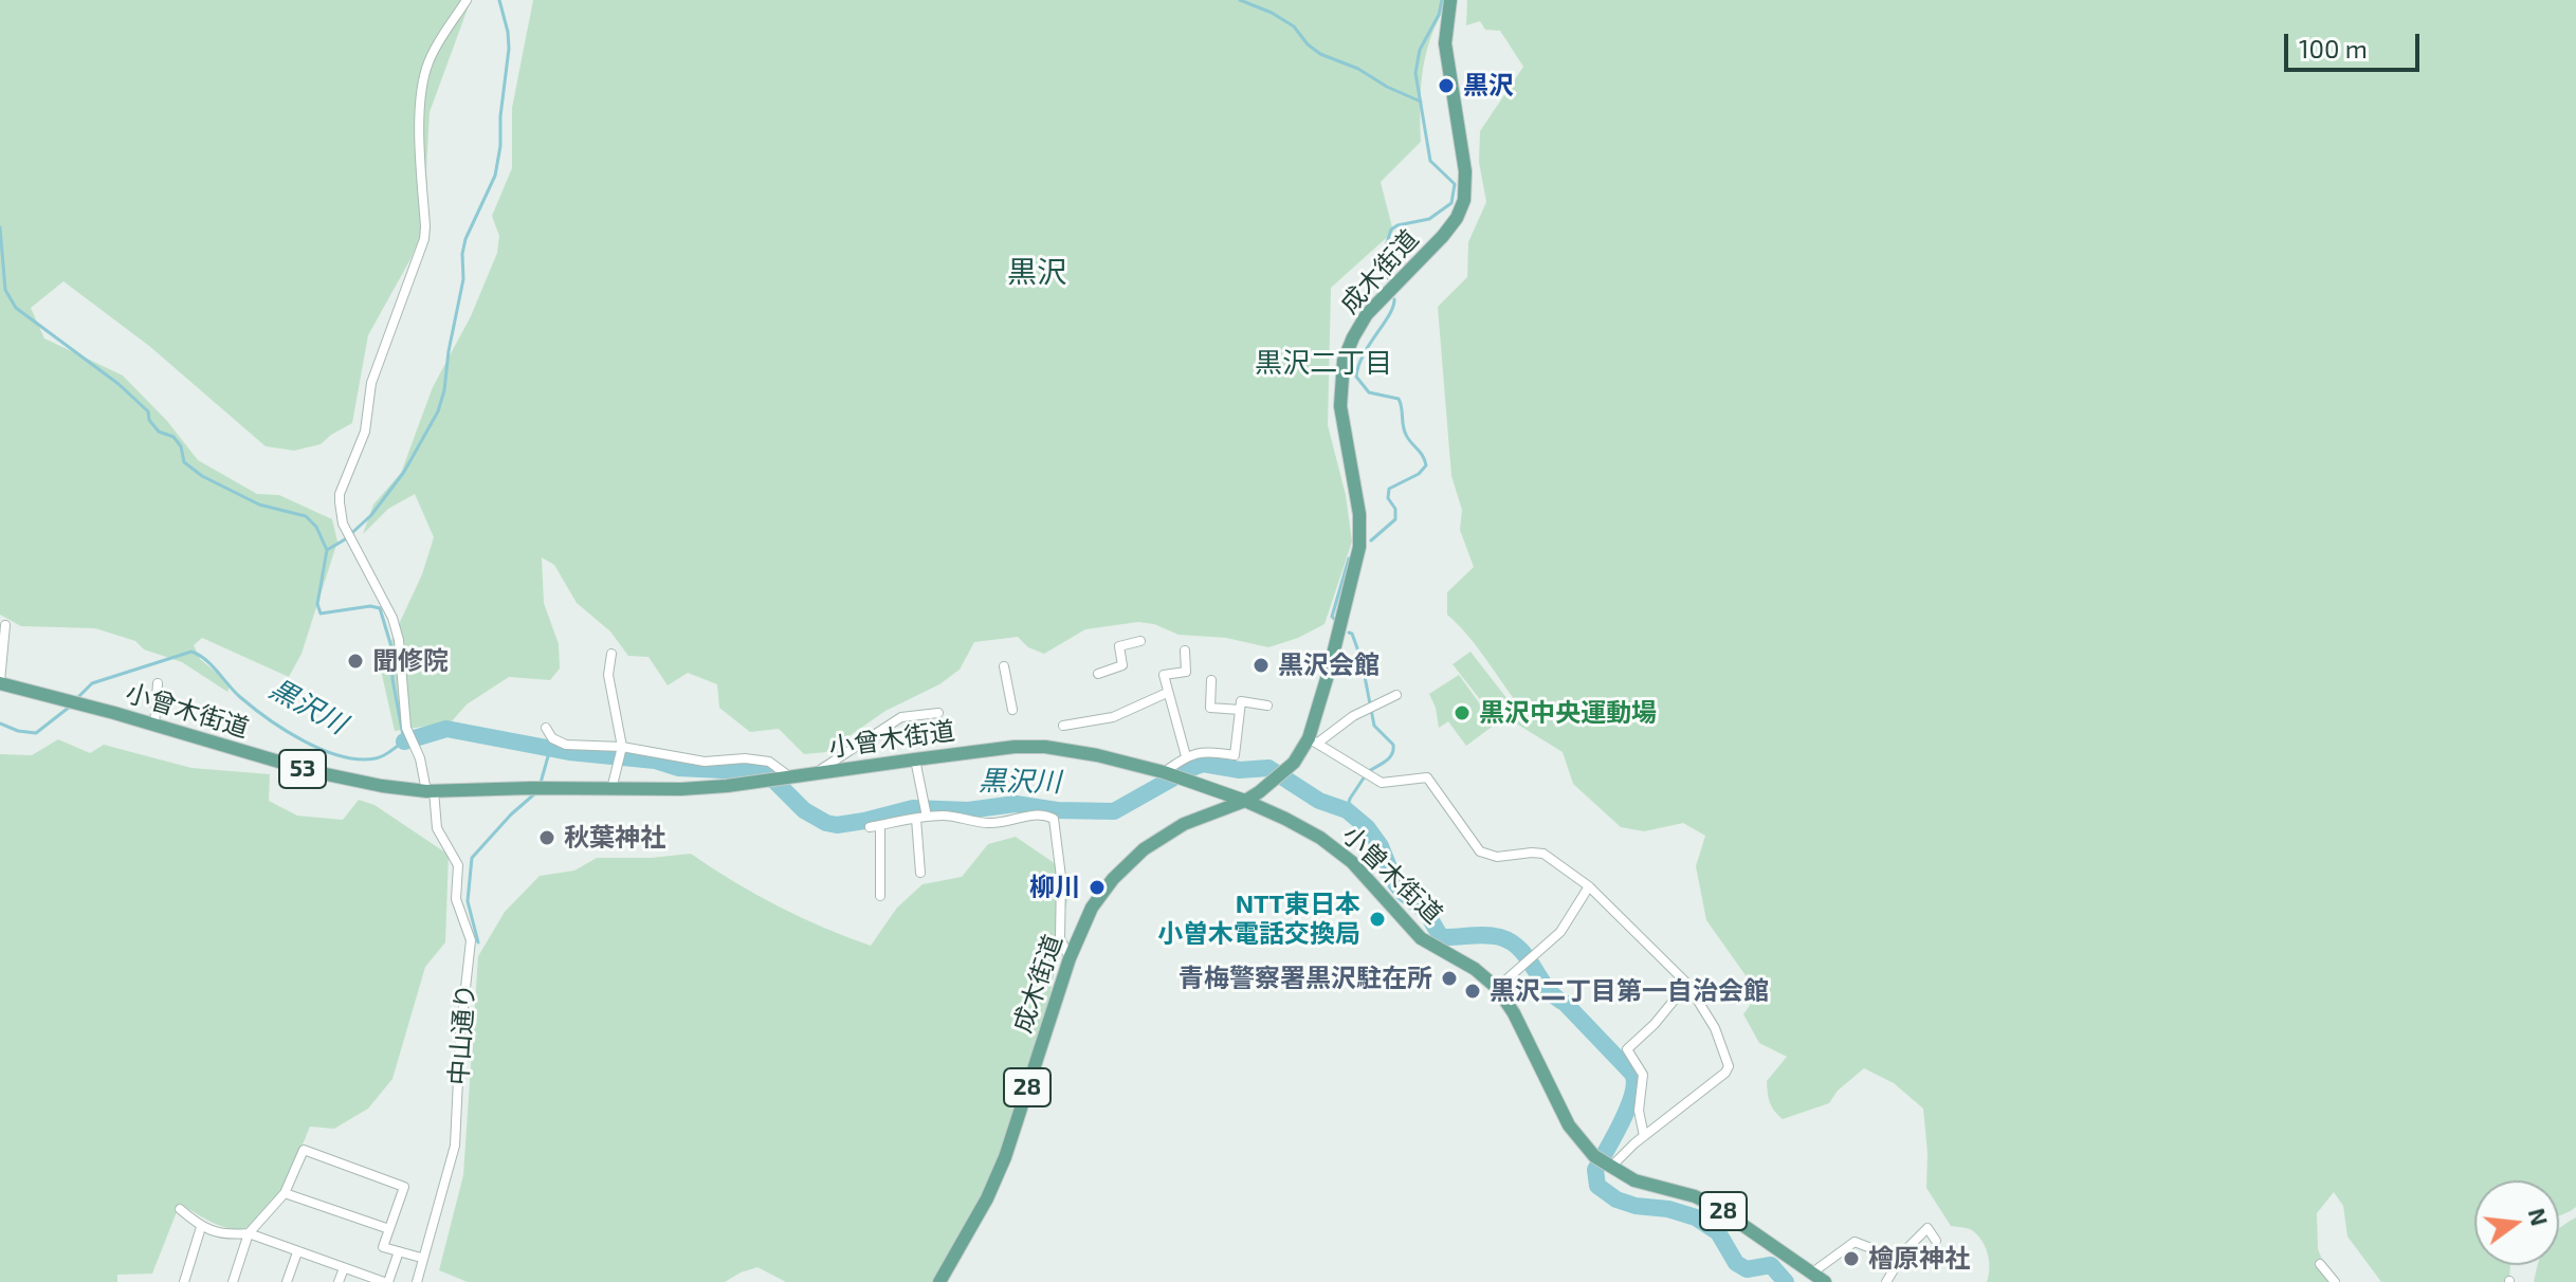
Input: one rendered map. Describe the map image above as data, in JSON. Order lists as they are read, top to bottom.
{
  "streets": {
    "main road": [
      "成木街道",
      "小曾木街道",
      "53",
      "小曽木街道",
      "28"
    ],
    "street": ["中山通り"]
  },
  "crossings": [
    ["成木街道", "小曾木街道"],
    ["成木街道", "小曽木街道"],
    ["小曾木街道", "小曽木街道"],
    ["小曾木街道", "中山通り"]
  ],
  "districts": ["黒沢", "黒沢二丁目"],
  "water": ["黒沢川"],
  "places": [
    "黒沢",
    "聞修院",
    "黒沢会館",
    "黒沢中央運動場",
    "秋葉神社",
    "柳川",
    "NTT東日本 小曽木電話交換局",
    "青梅警察署黒沢駐在所",
    "黒沢二丁目第一自治会館",
    "檜原神社"
  ],
  "scale_bar": "100 m",
  "north": "right"
}
